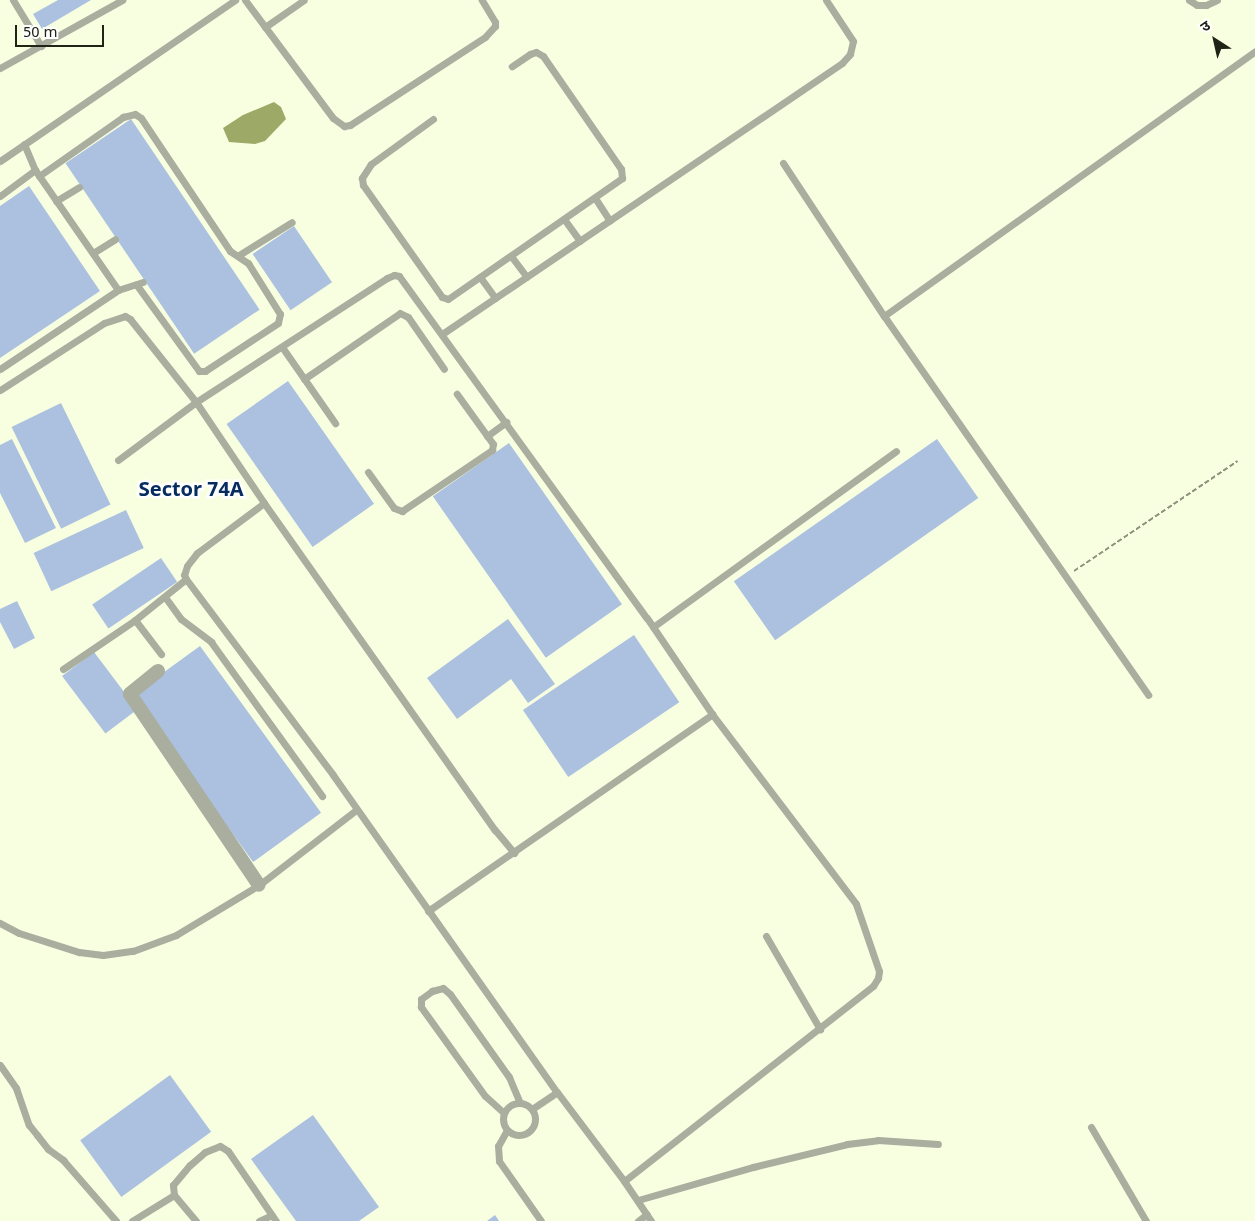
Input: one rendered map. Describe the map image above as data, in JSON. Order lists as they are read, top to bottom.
{
  "districts": ["Sector 74A"],
  "scale_bar": "50 m",
  "north": "top left"
}
